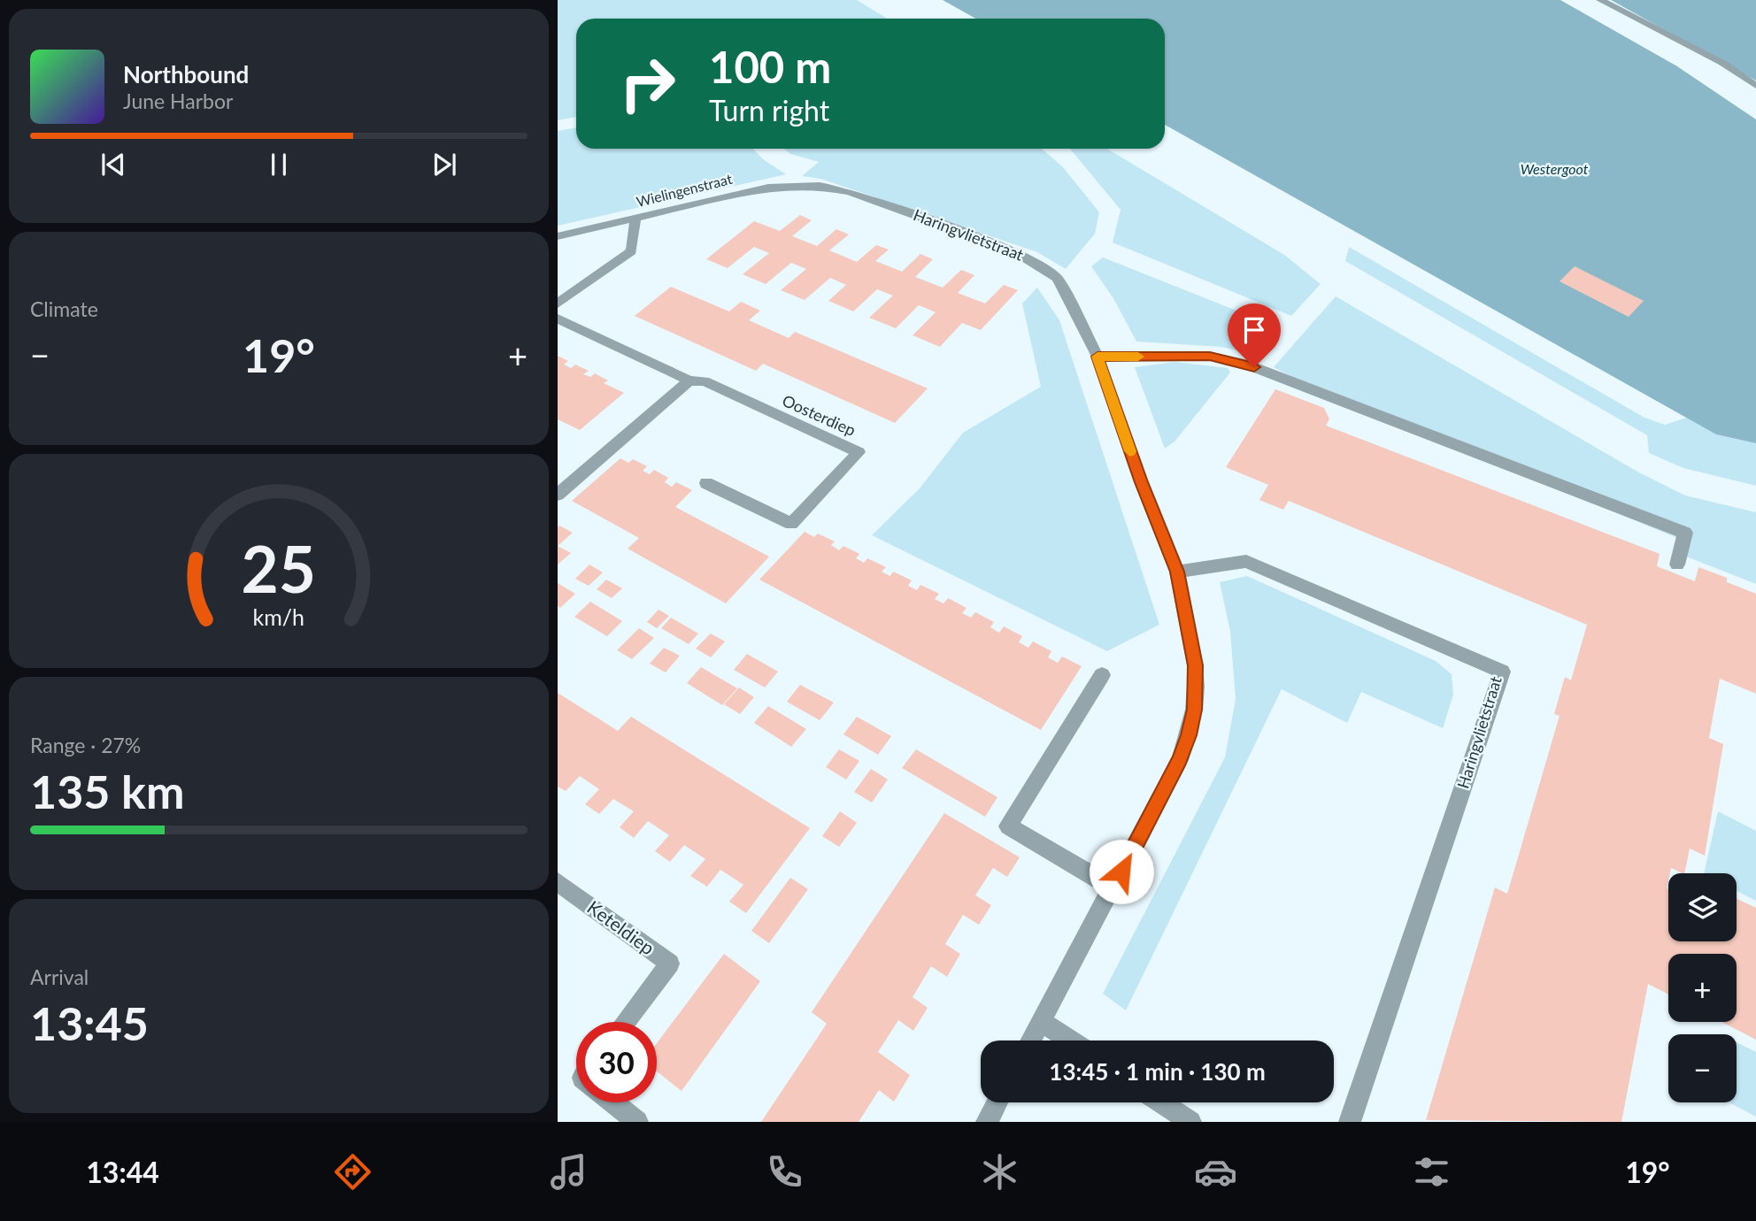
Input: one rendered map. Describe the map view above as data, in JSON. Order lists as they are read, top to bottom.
{
  "streets": {
    "street": [
      "Wielingenstraat",
      "Haringvlietstraat",
      "Oosterdiep",
      "Keteldiep"
    ]
  },
  "crossings": [
    ["Wielingenstraat", "Haringvlietstraat"]
  ],
  "water": ["Westergoot"],
  "page": {
    "turn": ["100 m", "Turn right"],
    "song": ["Northbound", "June Harbor"],
    "tile": [
      "Climate",
      ["Range · 27%", "135 km"],
      ["Arrival", "13:45"]
    ],
    "heat": ["−", "19°", "+"],
    "map_buttons": ["+", "−"],
    "limit": "30",
    "trip": "13:45 · 1 min · 130 m",
    "tabs": ["13:44", "19°"],
    "gauge": ["25", "km/h"]
  }
}
